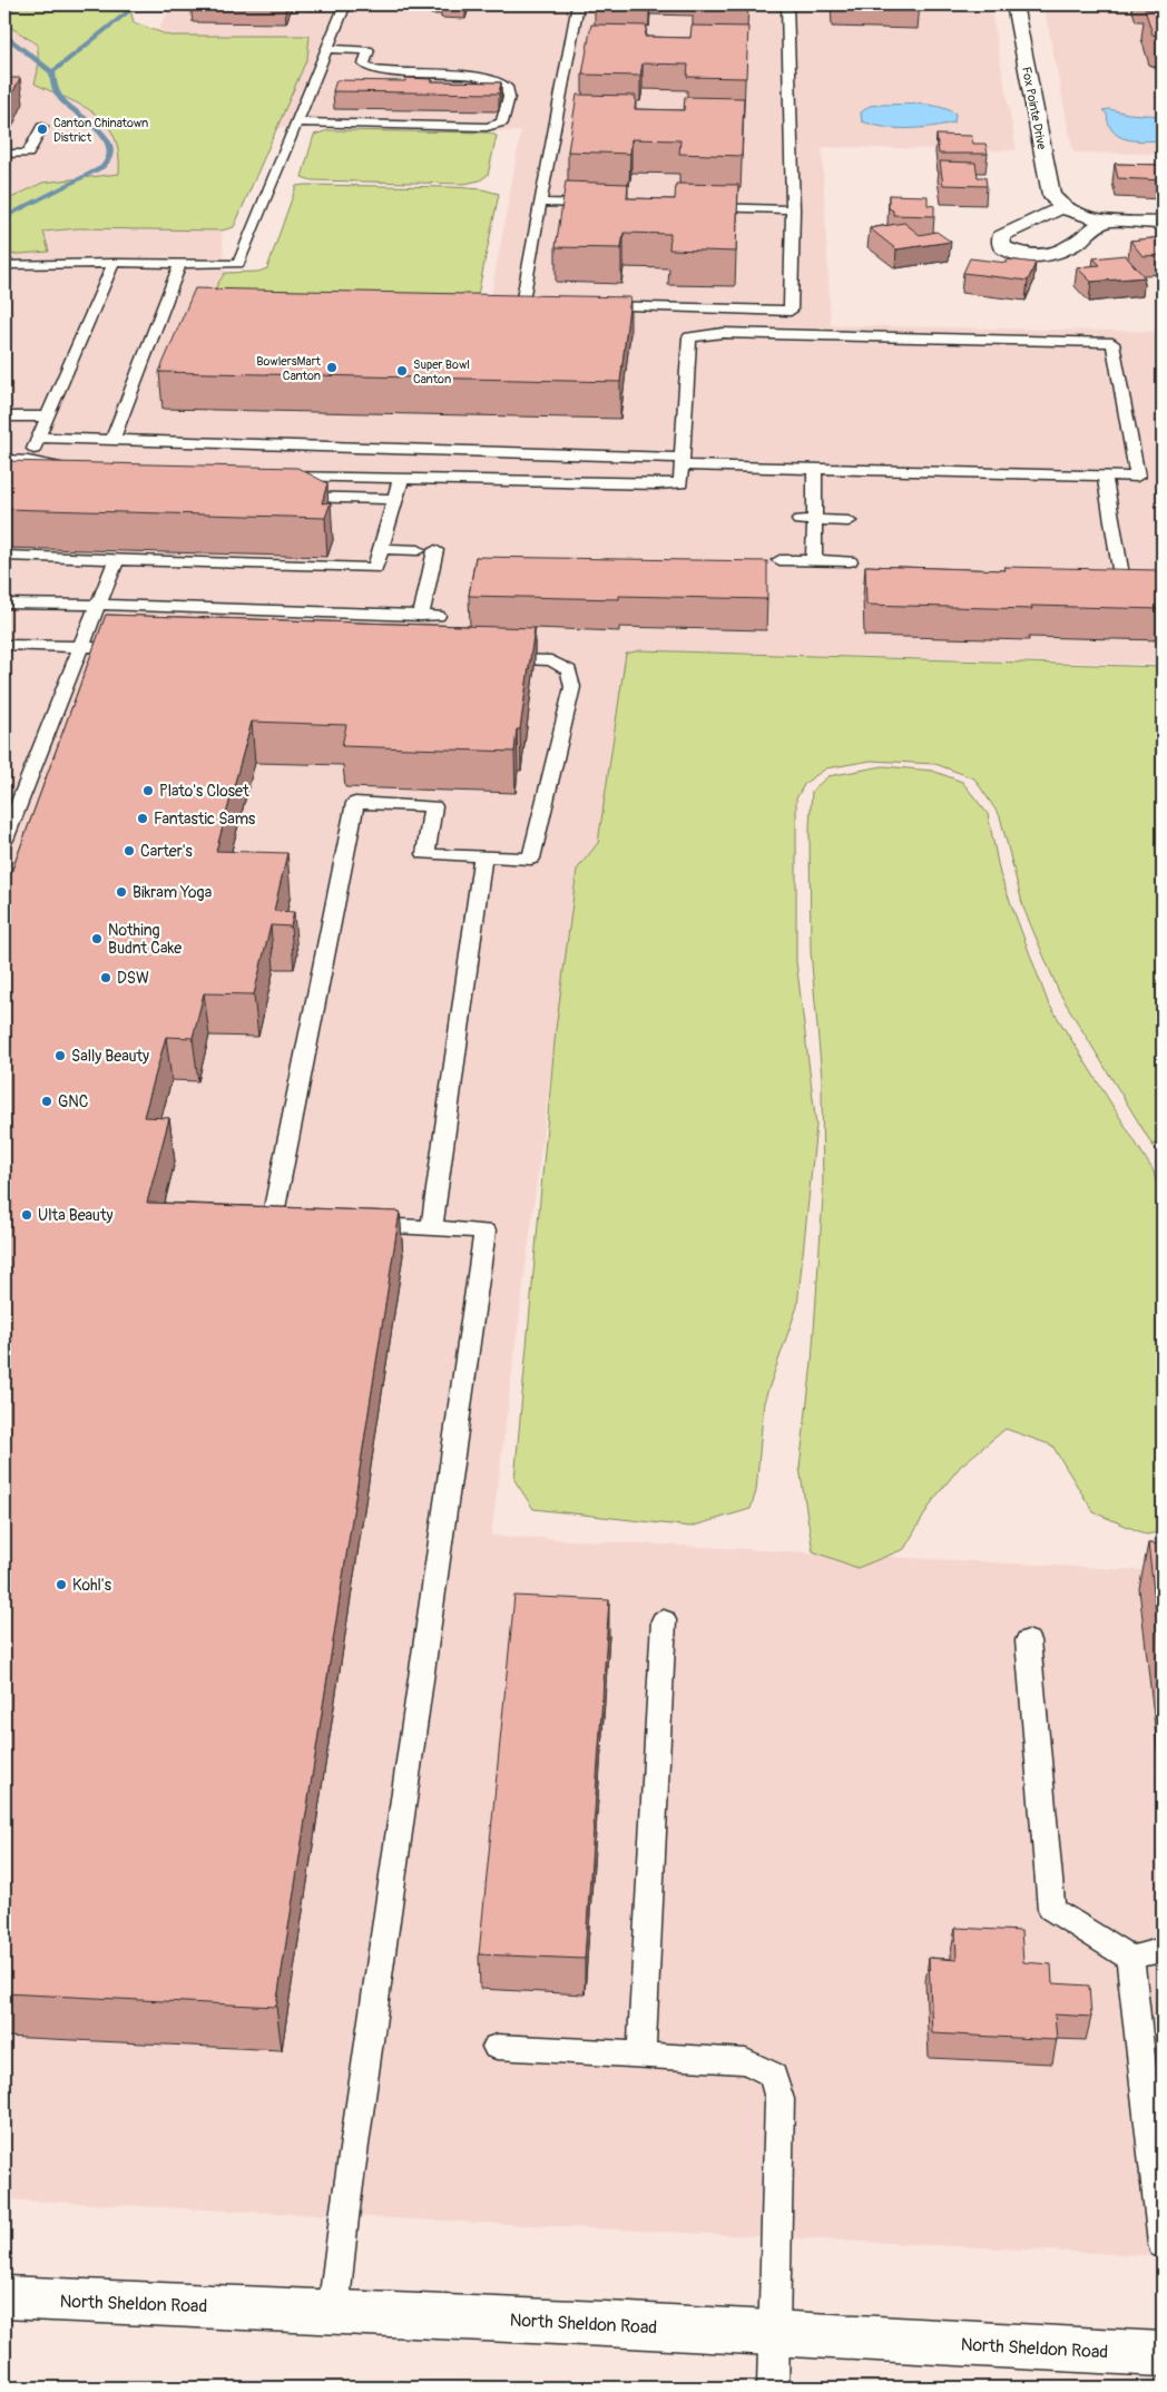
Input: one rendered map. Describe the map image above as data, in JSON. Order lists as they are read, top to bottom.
{
  "streets": {
    "street": ["Fox Pointe Drive", "North Sheldon Road"]
  },
  "places": [
    "Canton Chinatown District",
    "BowlersMart Canton",
    "Super Bowl Canton",
    "Plato's Closet",
    "Fantastic Sams",
    "Carter's",
    "Bikram Yoga",
    "Nothing Budnt Cake",
    "DSW",
    "Sally Beauty",
    "GNC",
    "Ulta Beauty",
    "Kohl's"
  ]
}
